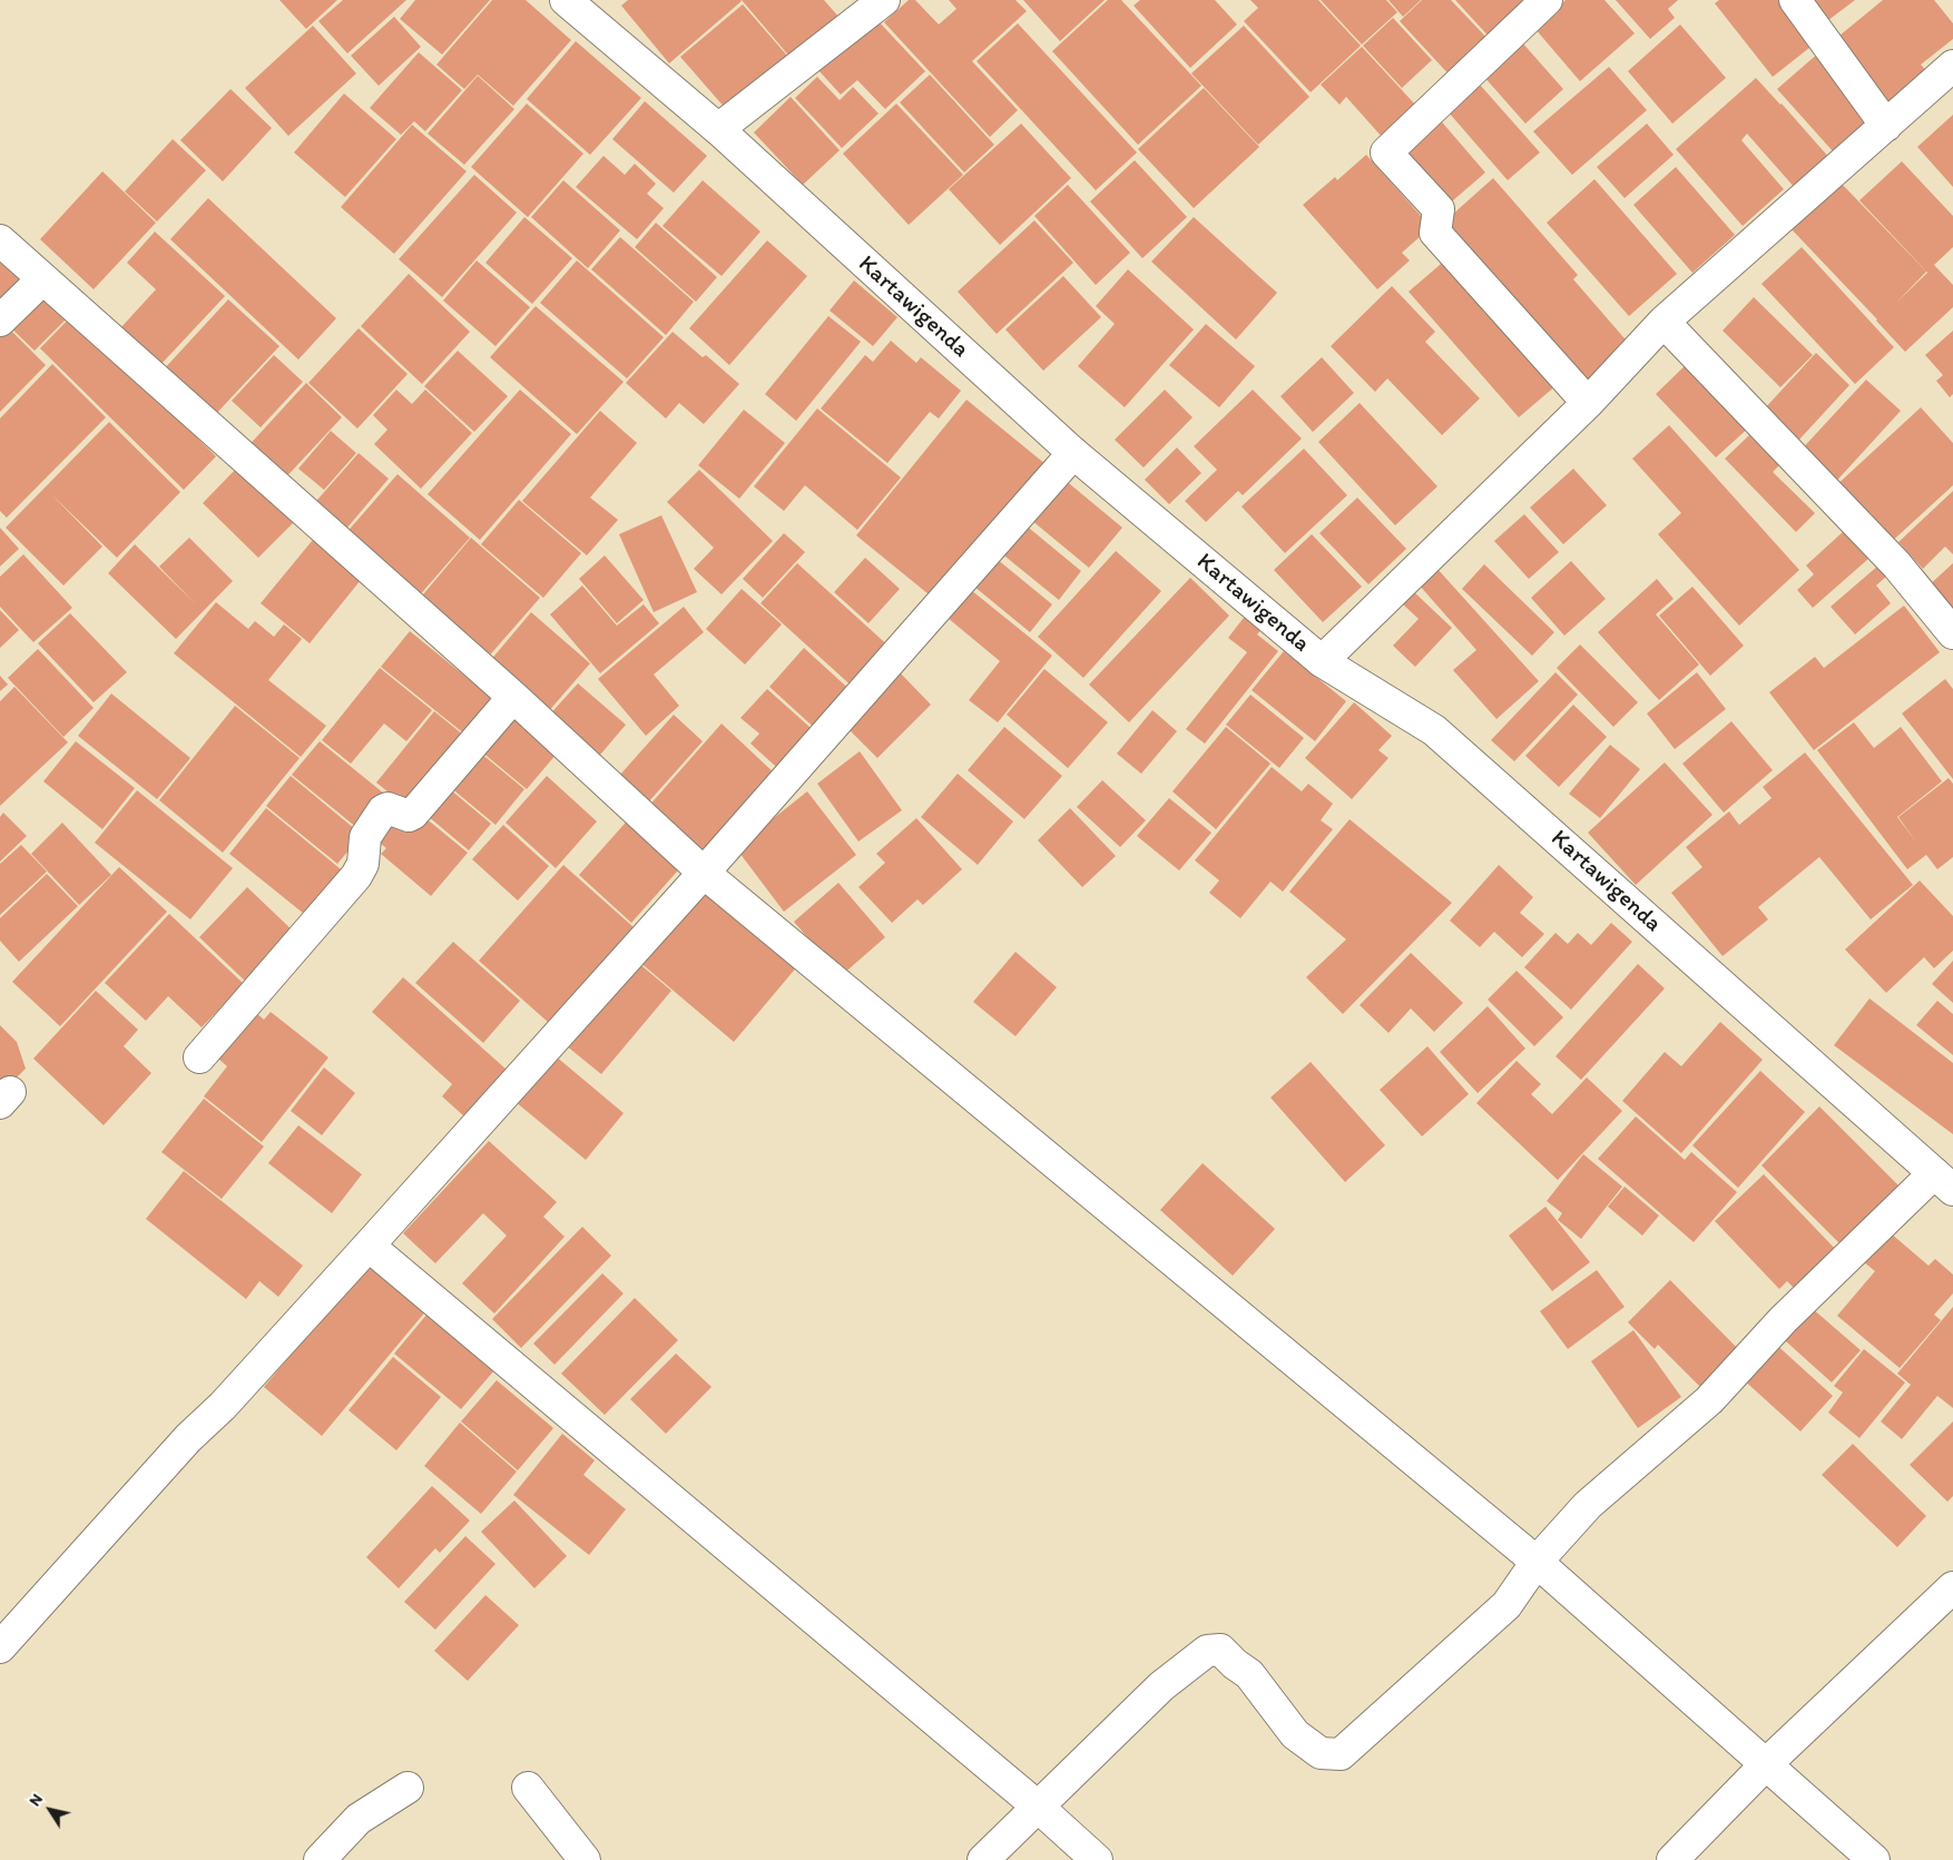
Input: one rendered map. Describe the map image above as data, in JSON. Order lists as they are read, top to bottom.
{
  "streets": {
    "street": ["Kartawigenda"]
  },
  "north": "top left"
}
